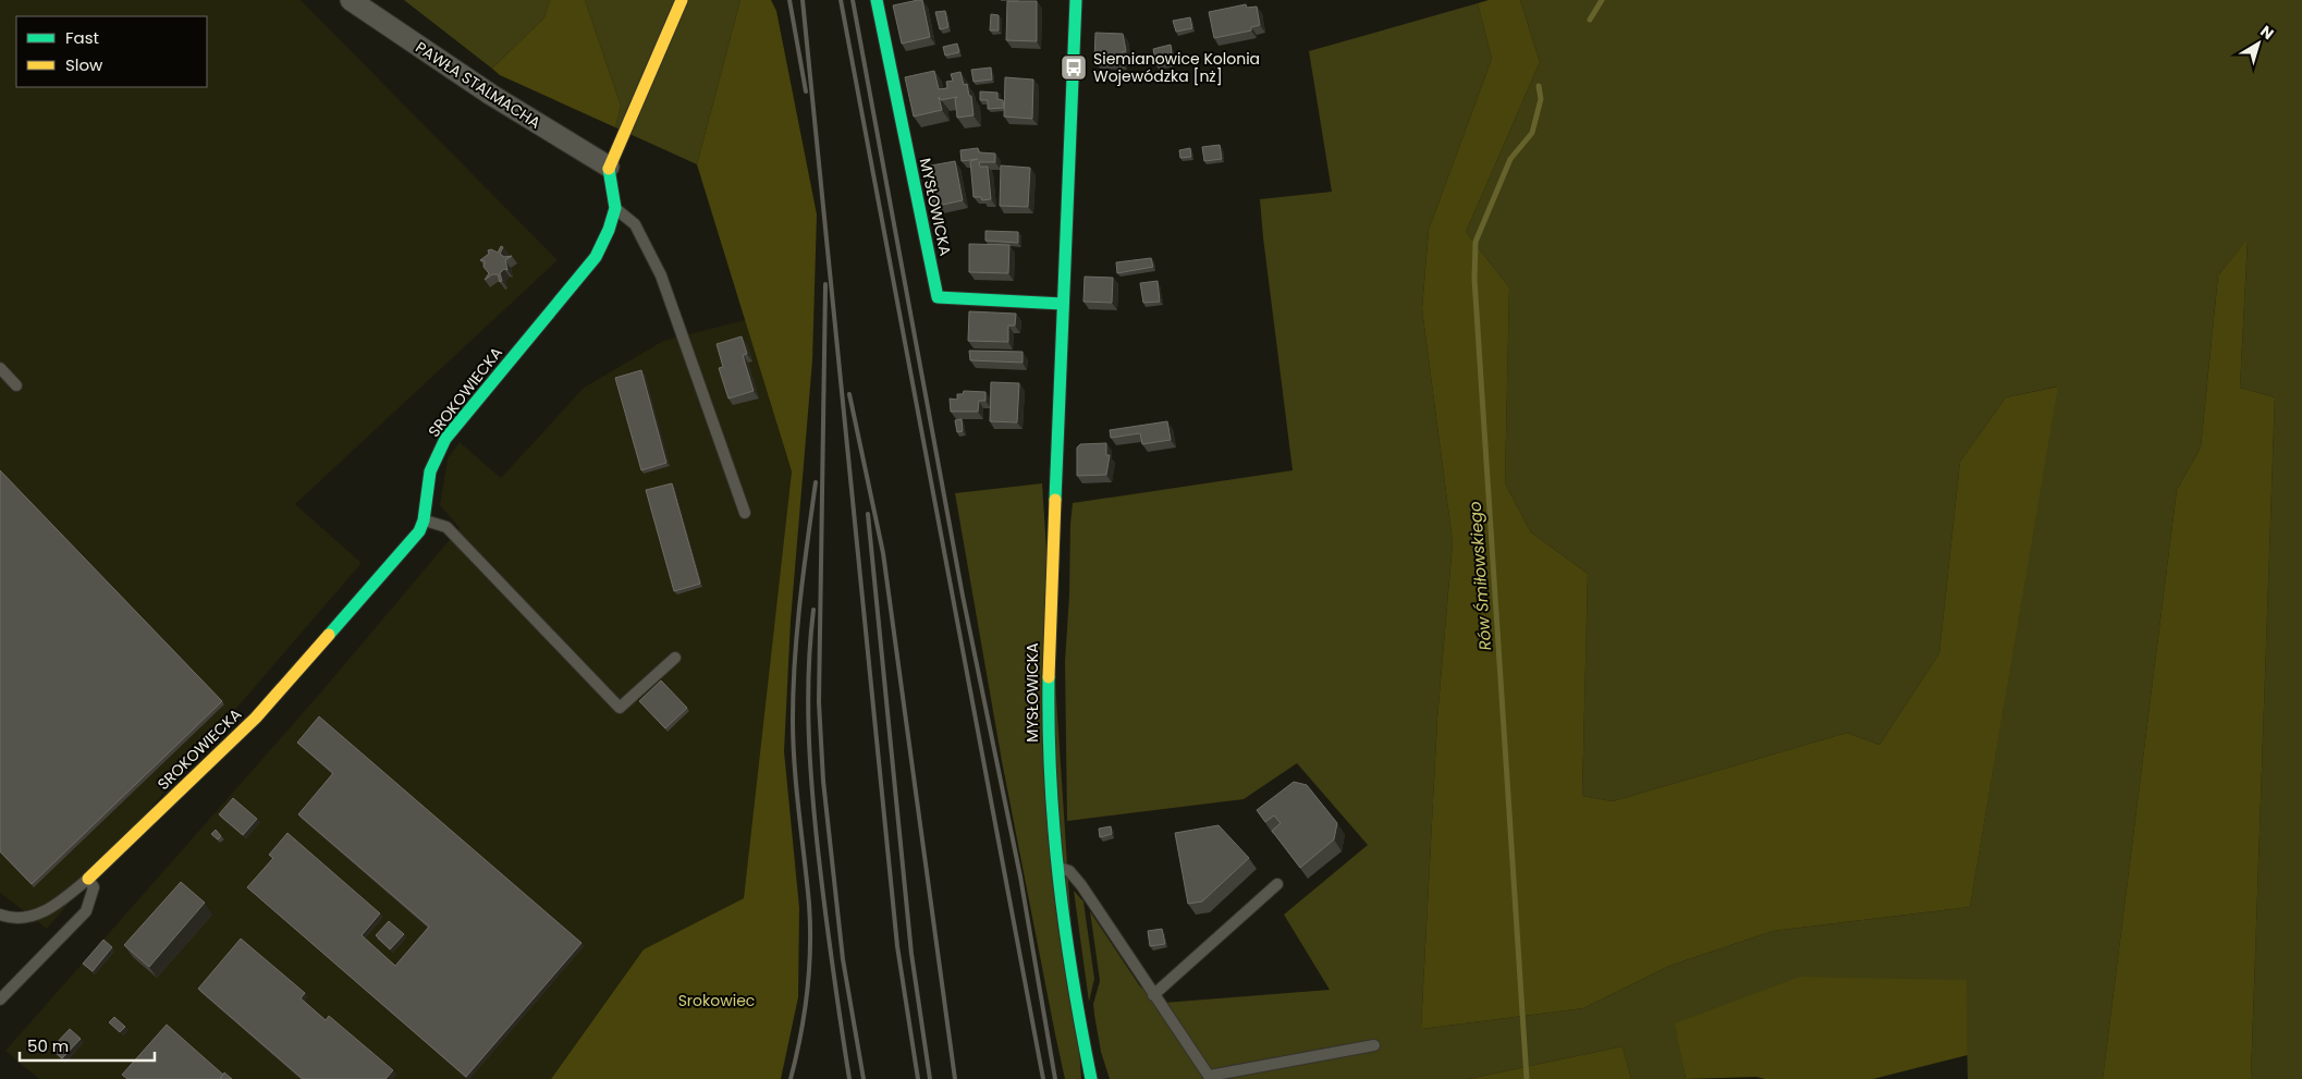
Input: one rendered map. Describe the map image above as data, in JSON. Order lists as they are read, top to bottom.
{
  "streets": {
    "street": ["PAWŁA STALMACHA", "MYSŁOWICKA", "SROKOWIECKA"]
  },
  "crossings": [
    ["PAWŁA STALMACHA", "SROKOWIECKA"]
  ],
  "water": ["Rów Śmiłowskiego"],
  "parks": ["Srokowiec"],
  "places": {
    "bus stop": ["Siemianowice Kolonia Wojewódzka [nż]"]
  },
  "legend": ["Fast", "Slow"],
  "scale_bar": "50 m",
  "north": "top right"
}
